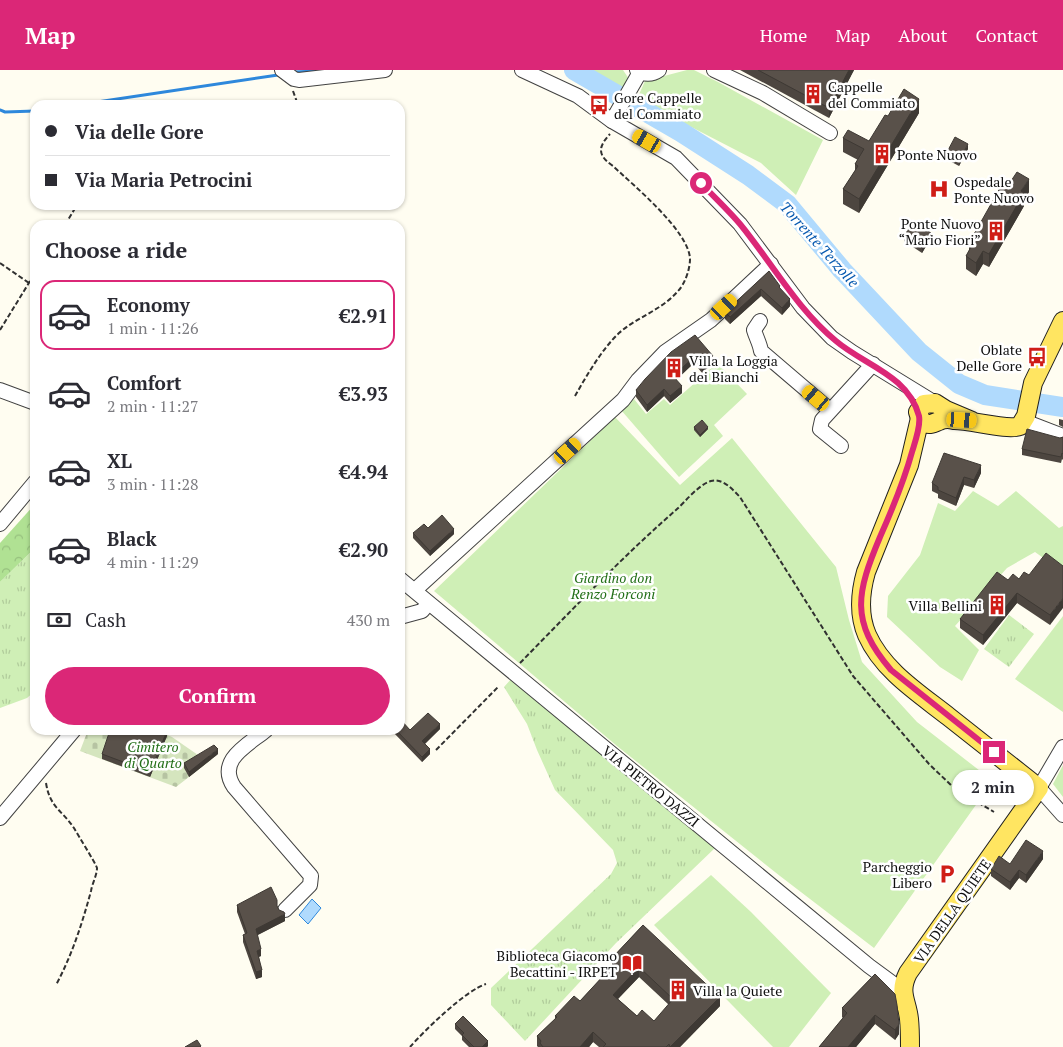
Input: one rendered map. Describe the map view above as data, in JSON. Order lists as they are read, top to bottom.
{
  "streets": {
    "main road": ["VIA DELLA QUIETE"],
    "street": ["VIA PIETRO DAZZI"]
  },
  "crossings": [
    ["VIA PIETRO DAZZI", "VIA DELLA QUIETE"]
  ],
  "water": ["Torrente Terzolle"],
  "parks": ["Giardino don Renzo Forconi", "Cimitero di Quarto"],
  "places": {
    "building": [
      "Cappelle del Commiato",
      "Ponte Nuovo",
      "Ponte Nuovo “Mario Fiori”",
      "Villa la Loggia dei Bianchi",
      "Villa Bellini",
      "Villa la Quiete"
    ],
    "bus stop": ["Gore Cappelle del Commiato", "Oblate Delle Gore"],
    "hospital": ["Ospedale Ponte Nuovo"],
    "parking": ["Parcheggio Libero"],
    "library": ["Biblioteca Giacomo Becattini - IRPET"]
  },
  "page": {
    "header": "Map",
    "nav": [
      "Home",
      "Map",
      "About",
      "Contact"
    ],
    "banner": ["Via delle Gore", "Via Maria Petrocini"],
    "heading": "Choose a ride",
    "list": [
      {
        "name": "Economy",
        "note": "1 min · 11:26",
        "value": "€2.91"
      },
      {
        "name": "Comfort",
        "note": "2 min · 11:27",
        "value": "€3.93"
      },
      {
        "name": "XL",
        "note": "3 min · 11:28",
        "value": "€4.94"
      },
      {
        "name": "Black",
        "note": "4 min · 11:29",
        "value": "€2.90"
      }
    ],
    "pay": ["Cash", "430 m"],
    "buttons": "Confirm",
    "bubble": "2 min"
  }
}
